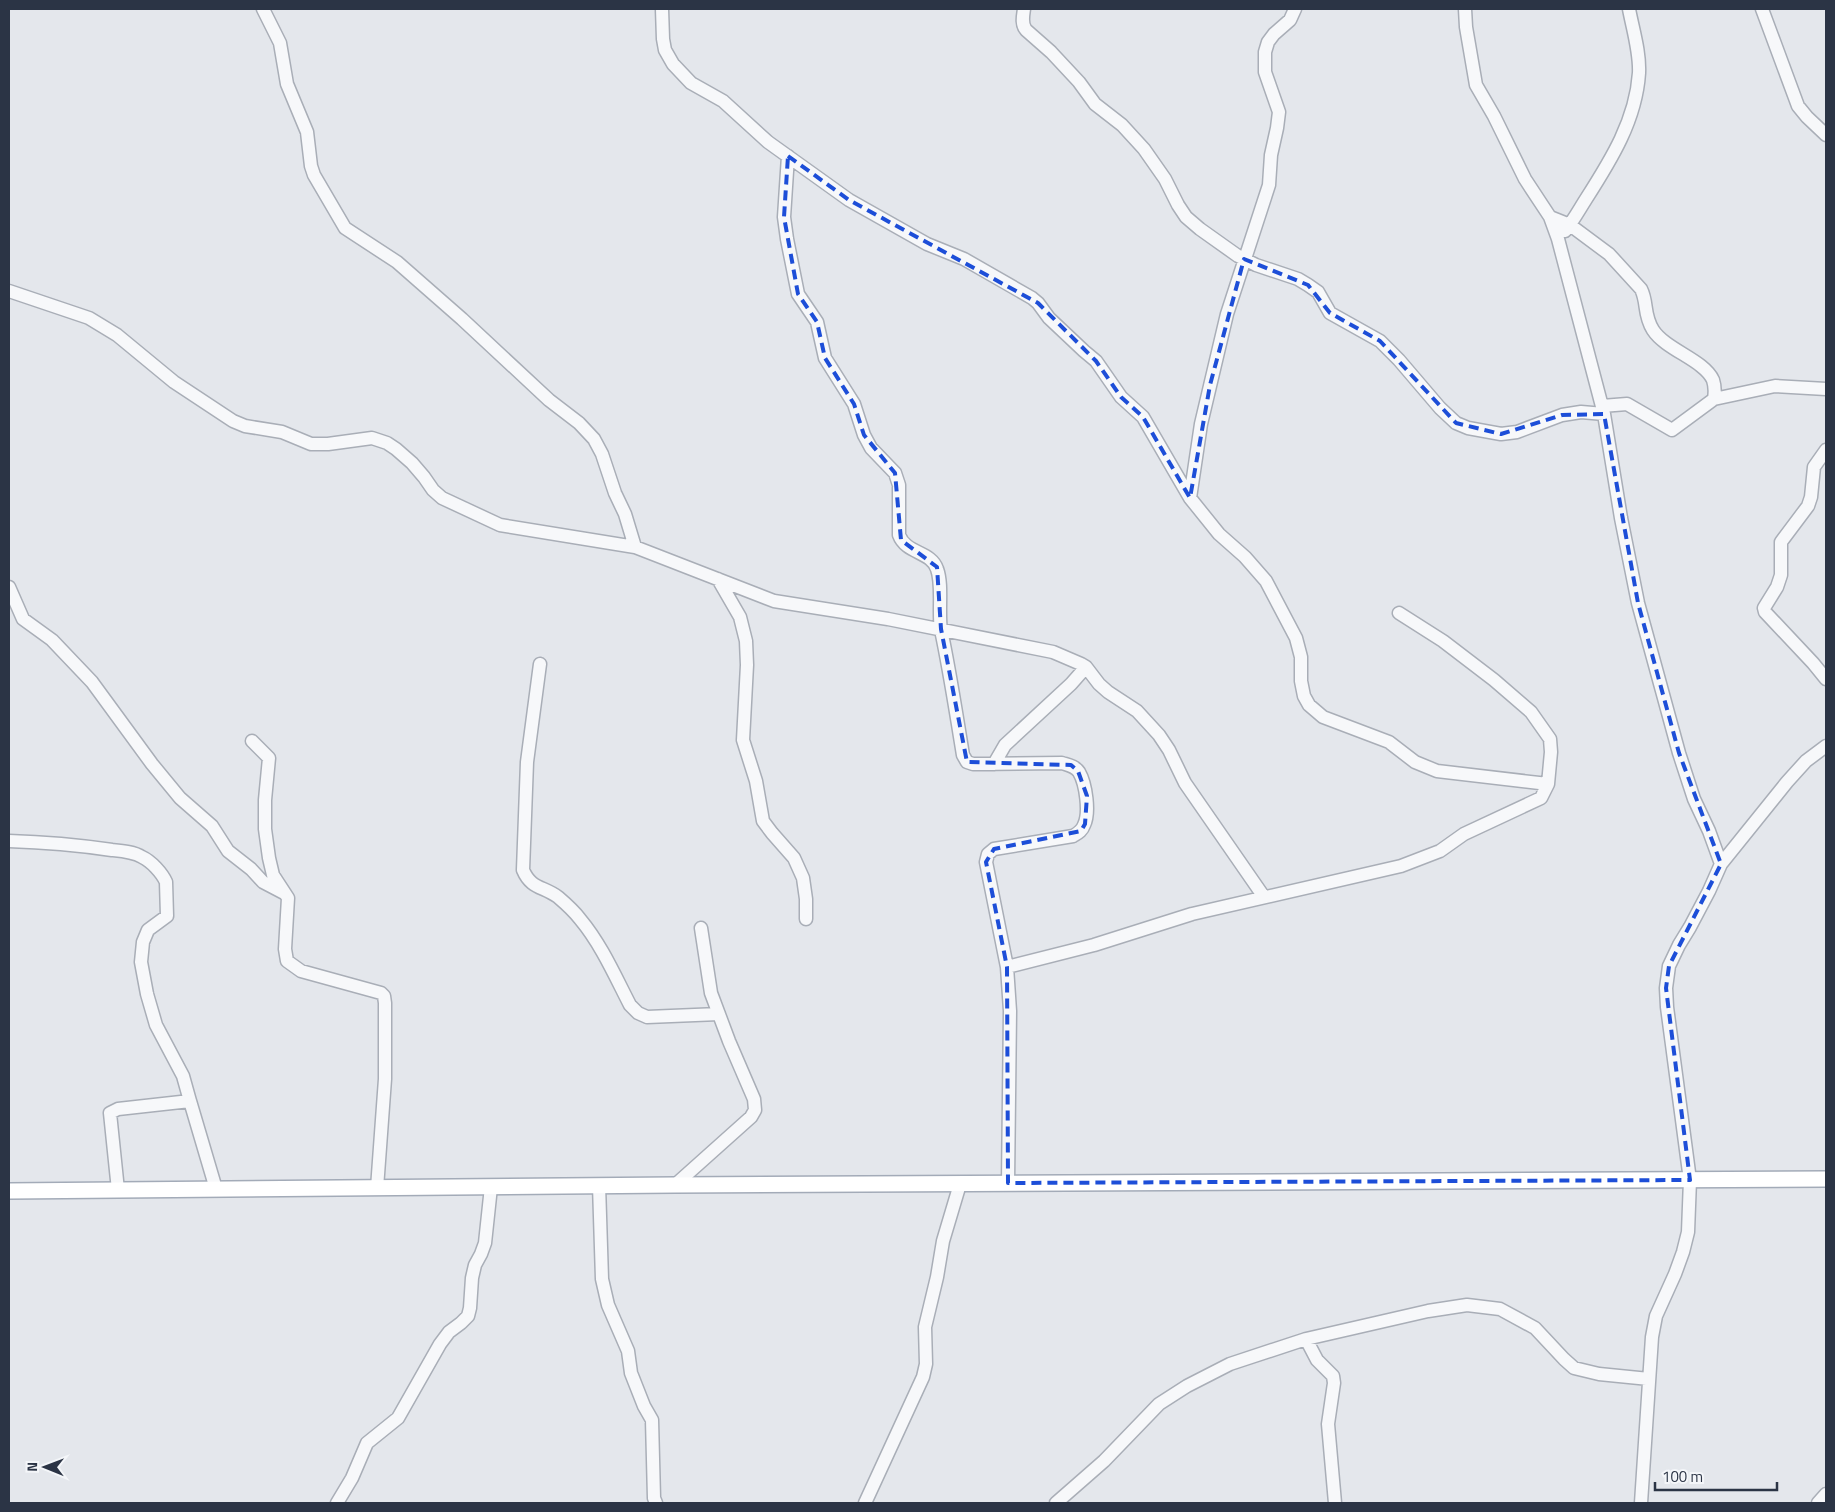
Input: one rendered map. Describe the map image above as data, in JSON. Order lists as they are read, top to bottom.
{
  "scale_bar": "100 m",
  "north": "left"
}
